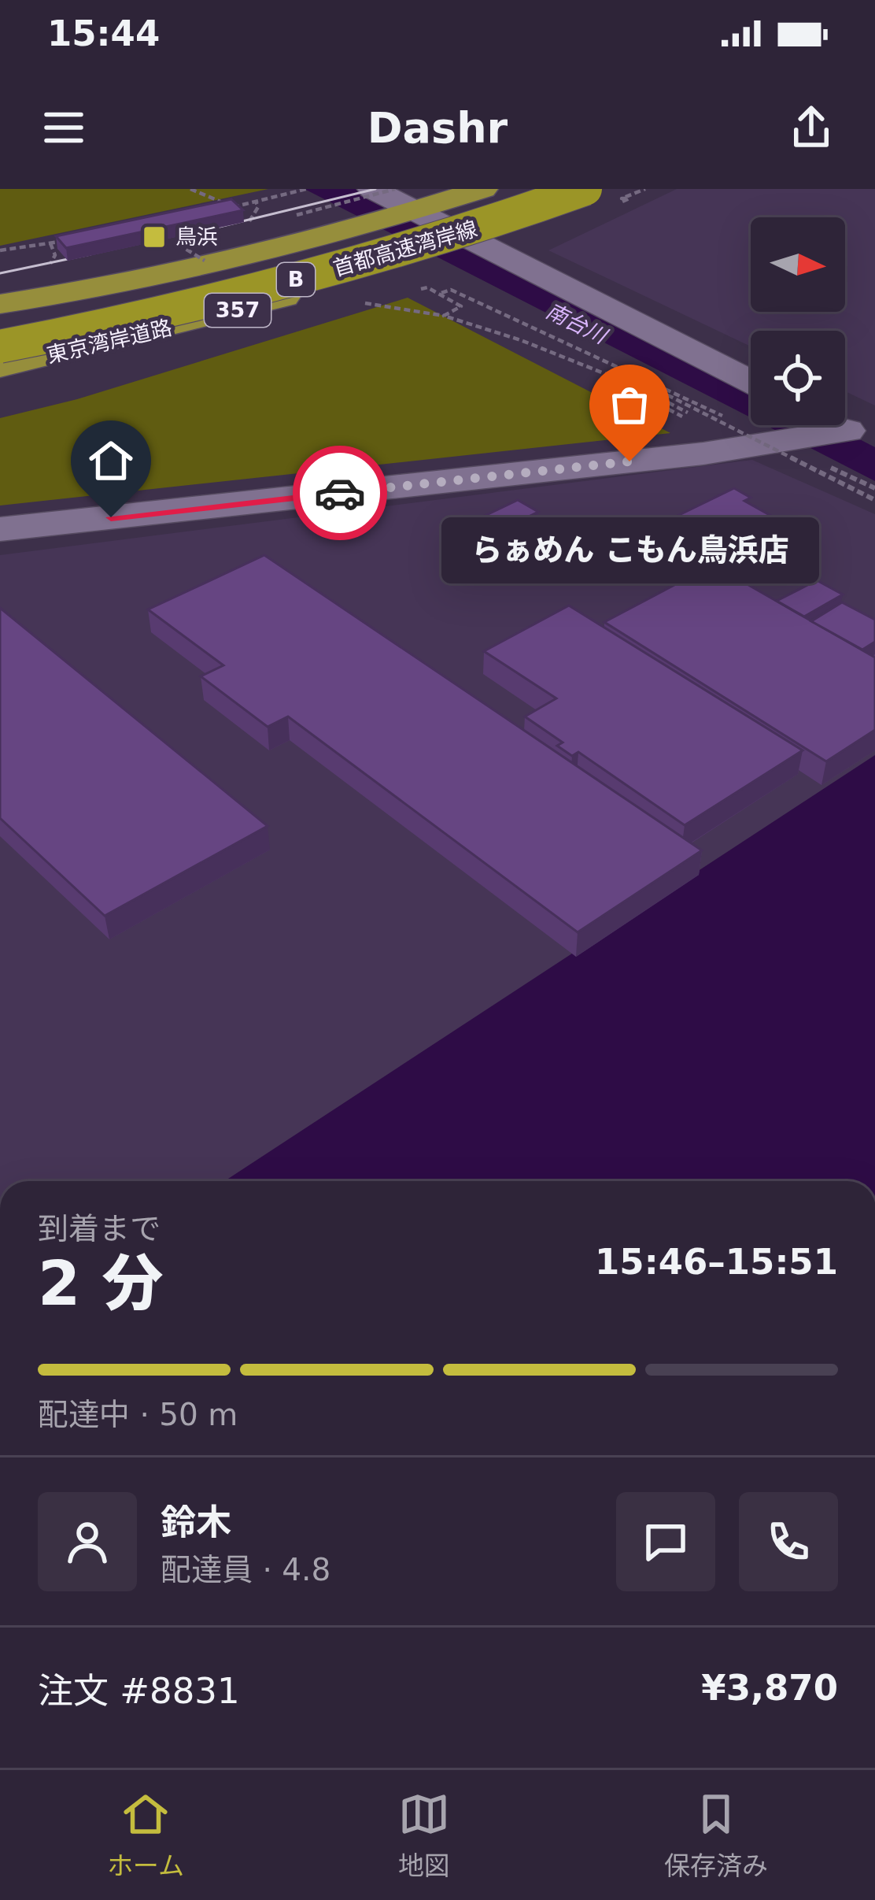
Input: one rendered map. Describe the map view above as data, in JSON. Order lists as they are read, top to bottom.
{
  "streets": {
    "highway": [
      "首都高速湾岸線",
      "B",
      "357",
      "東京湾岸道路"
    ]
  },
  "water": ["南台川"],
  "places": {
    "transit": ["鳥浜"],
    "other": ["らぁめん こもん鳥浜店"]
  },
  "north": "right",
  "page": {
    "status": "15:44",
    "header": "Dashr",
    "bubble": "らぁめん こもん鳥浜店",
    "heading": ["2 分", "到着まで", "15:46–15:51"],
    "panel": [
      "鈴木",
      "配達員 · 4.8",
      "注文 #8831",
      "¥3,870"
    ],
    "bar": "配達中 · 50 m",
    "tabs": ["ホーム", "地図", "保存済み"]
  }
}
